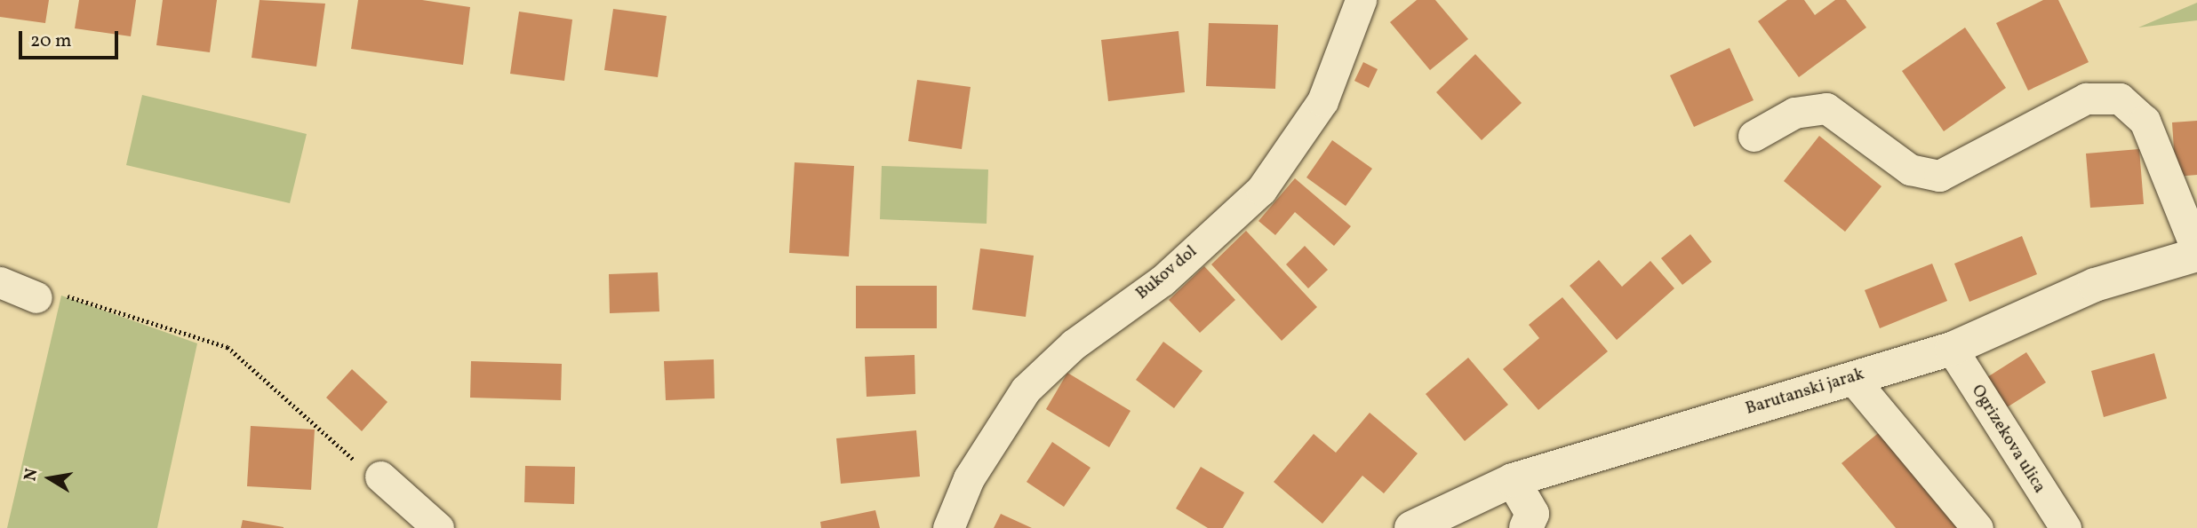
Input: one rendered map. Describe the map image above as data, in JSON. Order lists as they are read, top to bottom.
{
  "streets": {
    "street": ["Bukov dol", "Barutanski jarak", "Ogrizekova ulica"]
  },
  "crossings": [
    ["Barutanski jarak", "Ogrizekova ulica"]
  ],
  "scale_bar": "20 m",
  "north": "left"
}
